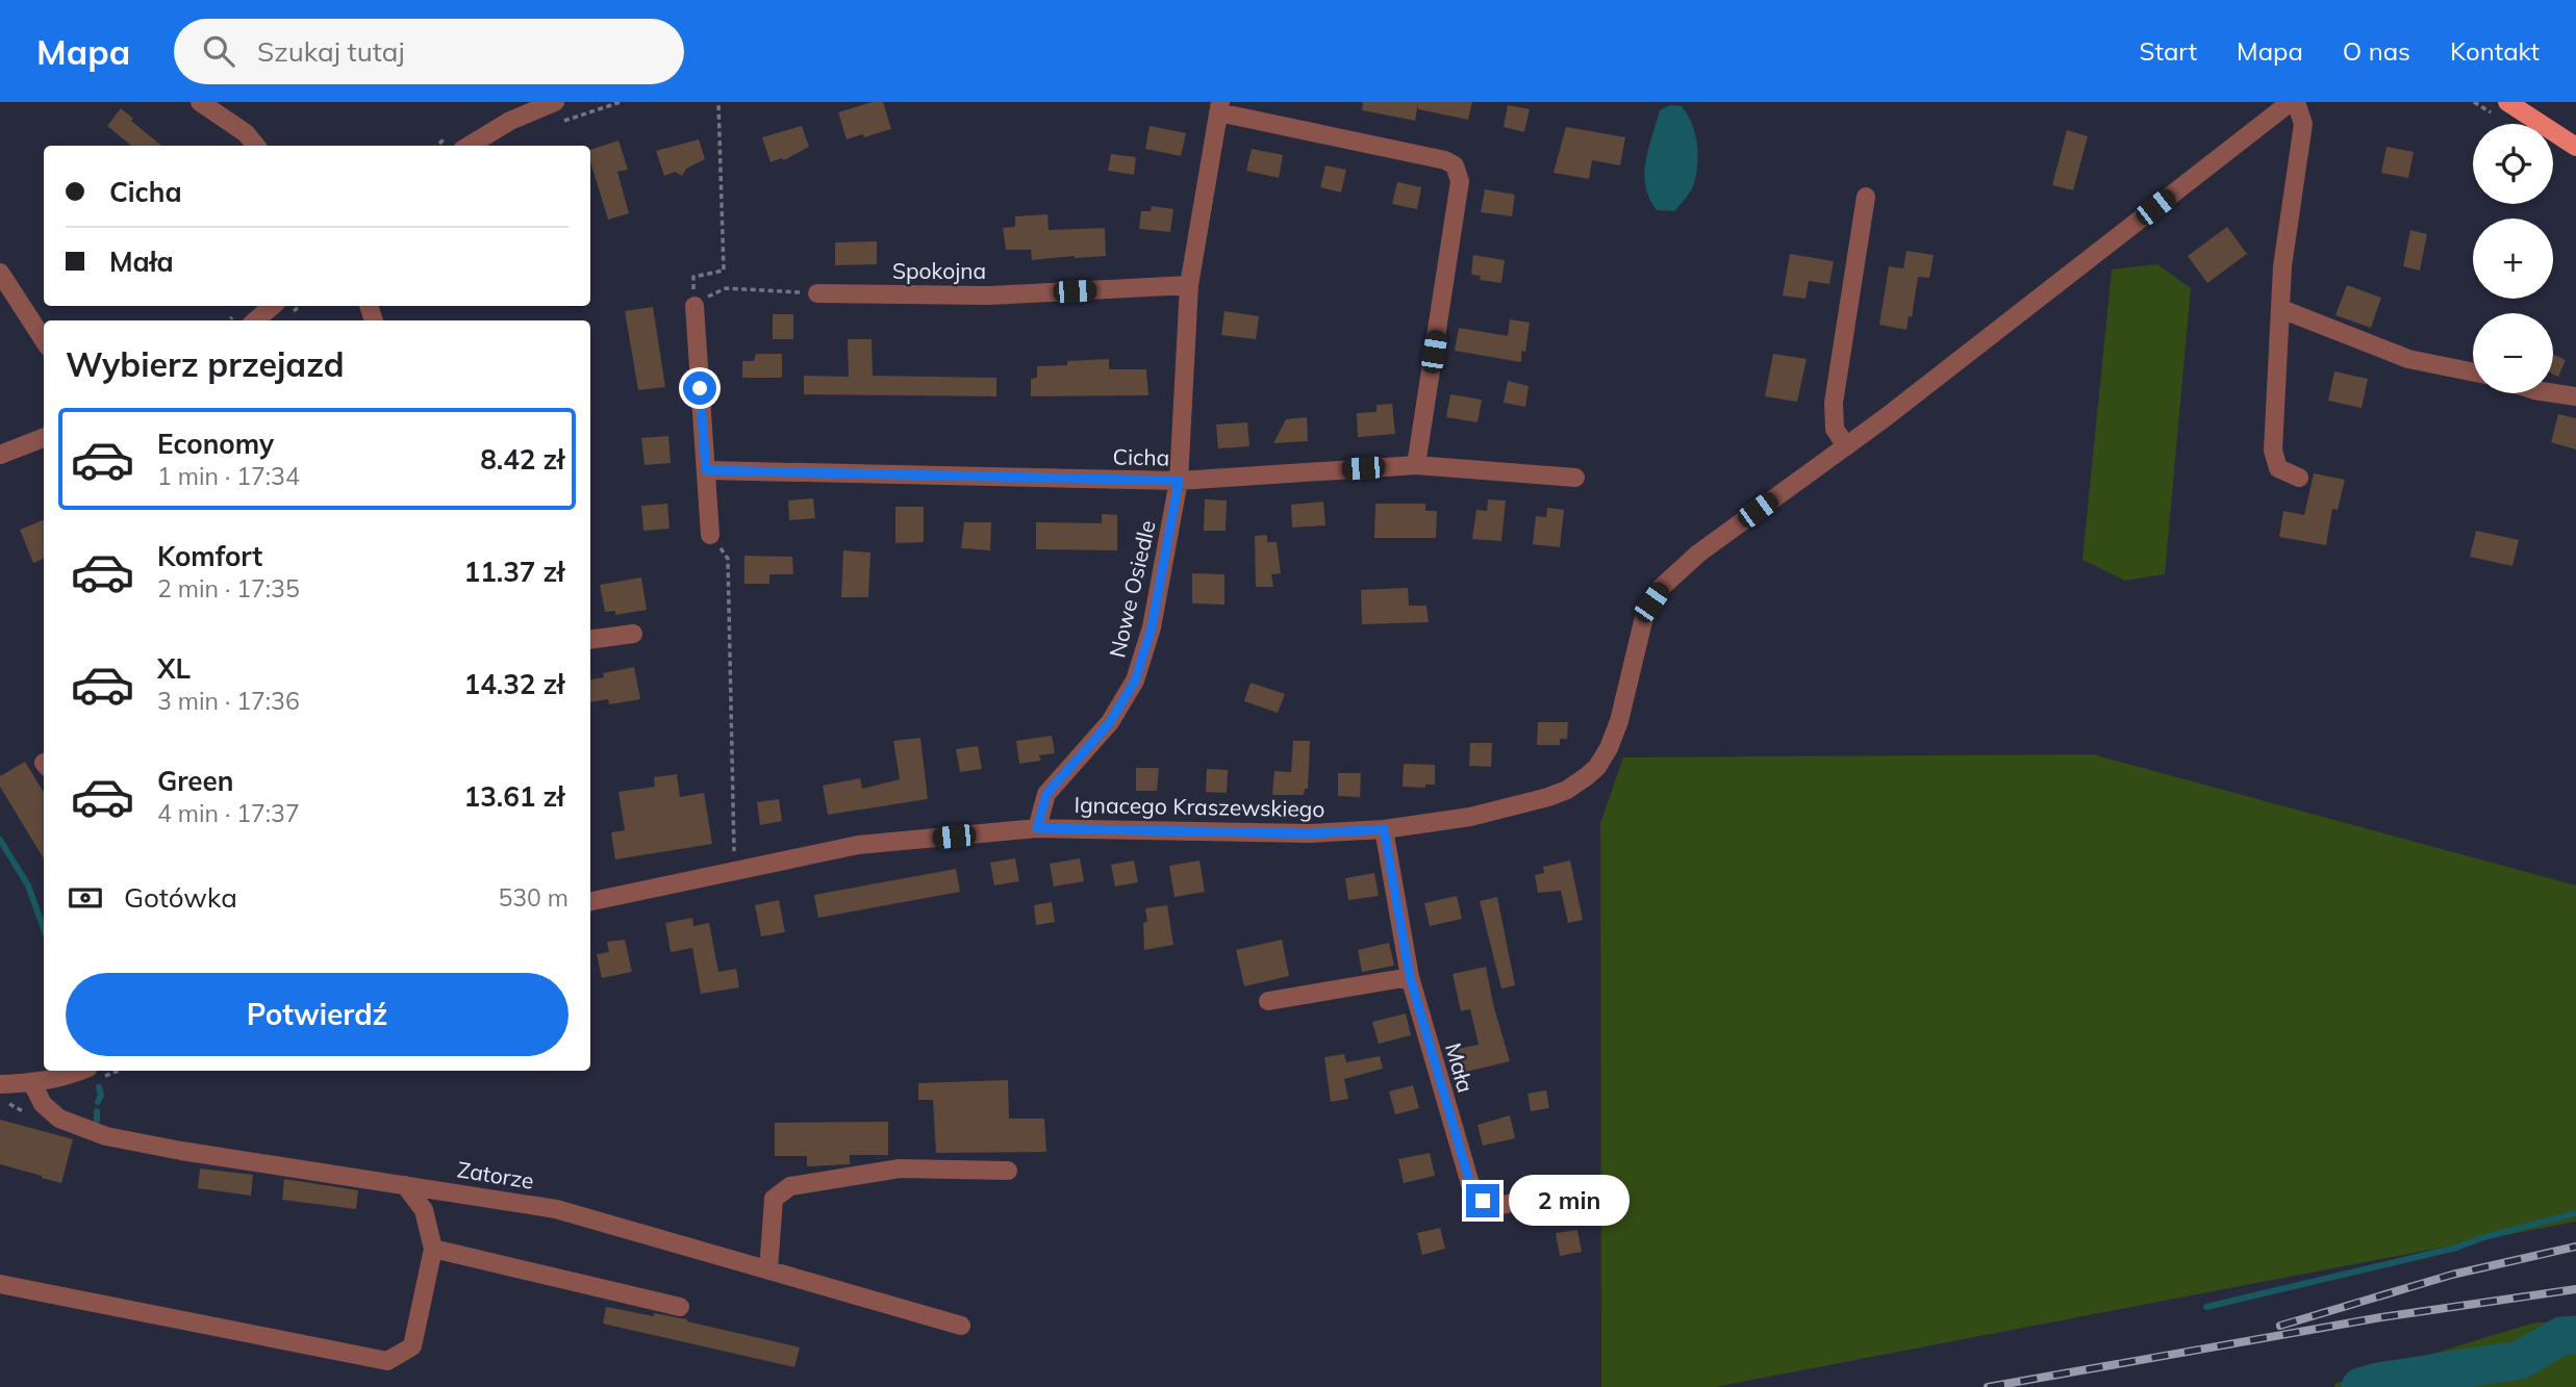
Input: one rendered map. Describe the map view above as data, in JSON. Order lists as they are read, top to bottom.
{
  "streets": {
    "street": [
      "Spokojna",
      "Cicha",
      "Nowe Osiedle",
      "Ignacego Kraszewskiego",
      "Mała",
      "Zatorze"
    ]
  },
  "crossings": [
    ["Spokojna", "Nowe Osiedle"],
    ["Cicha", "Nowe Osiedle"],
    ["Nowe Osiedle", "Ignacego Kraszewskiego"],
    ["Ignacego Kraszewskiego", "Mała"]
  ],
  "page": {
    "header": "Mapa",
    "search": "Szukaj tutaj",
    "nav": [
      "Start",
      "Mapa",
      "O nas",
      "Kontakt"
    ],
    "map_buttons": ["+", "−"],
    "banner": ["Cicha", "Mała"],
    "heading": "Wybierz przejazd",
    "list": [
      {
        "name": "Economy",
        "note": "1 min · 17:34",
        "value": "8.42 zł"
      },
      {
        "name": "Komfort",
        "note": "2 min · 17:35",
        "value": "11.37 zł"
      },
      {
        "name": "XL",
        "note": "3 min · 17:36",
        "value": "14.32 zł"
      },
      {
        "name": "Green",
        "note": "4 min · 17:37",
        "value": "13.61 zł"
      }
    ],
    "pay": ["Gotówka", "530 m"],
    "buttons": "Potwierdź",
    "bubble": "2 min"
  }
}
